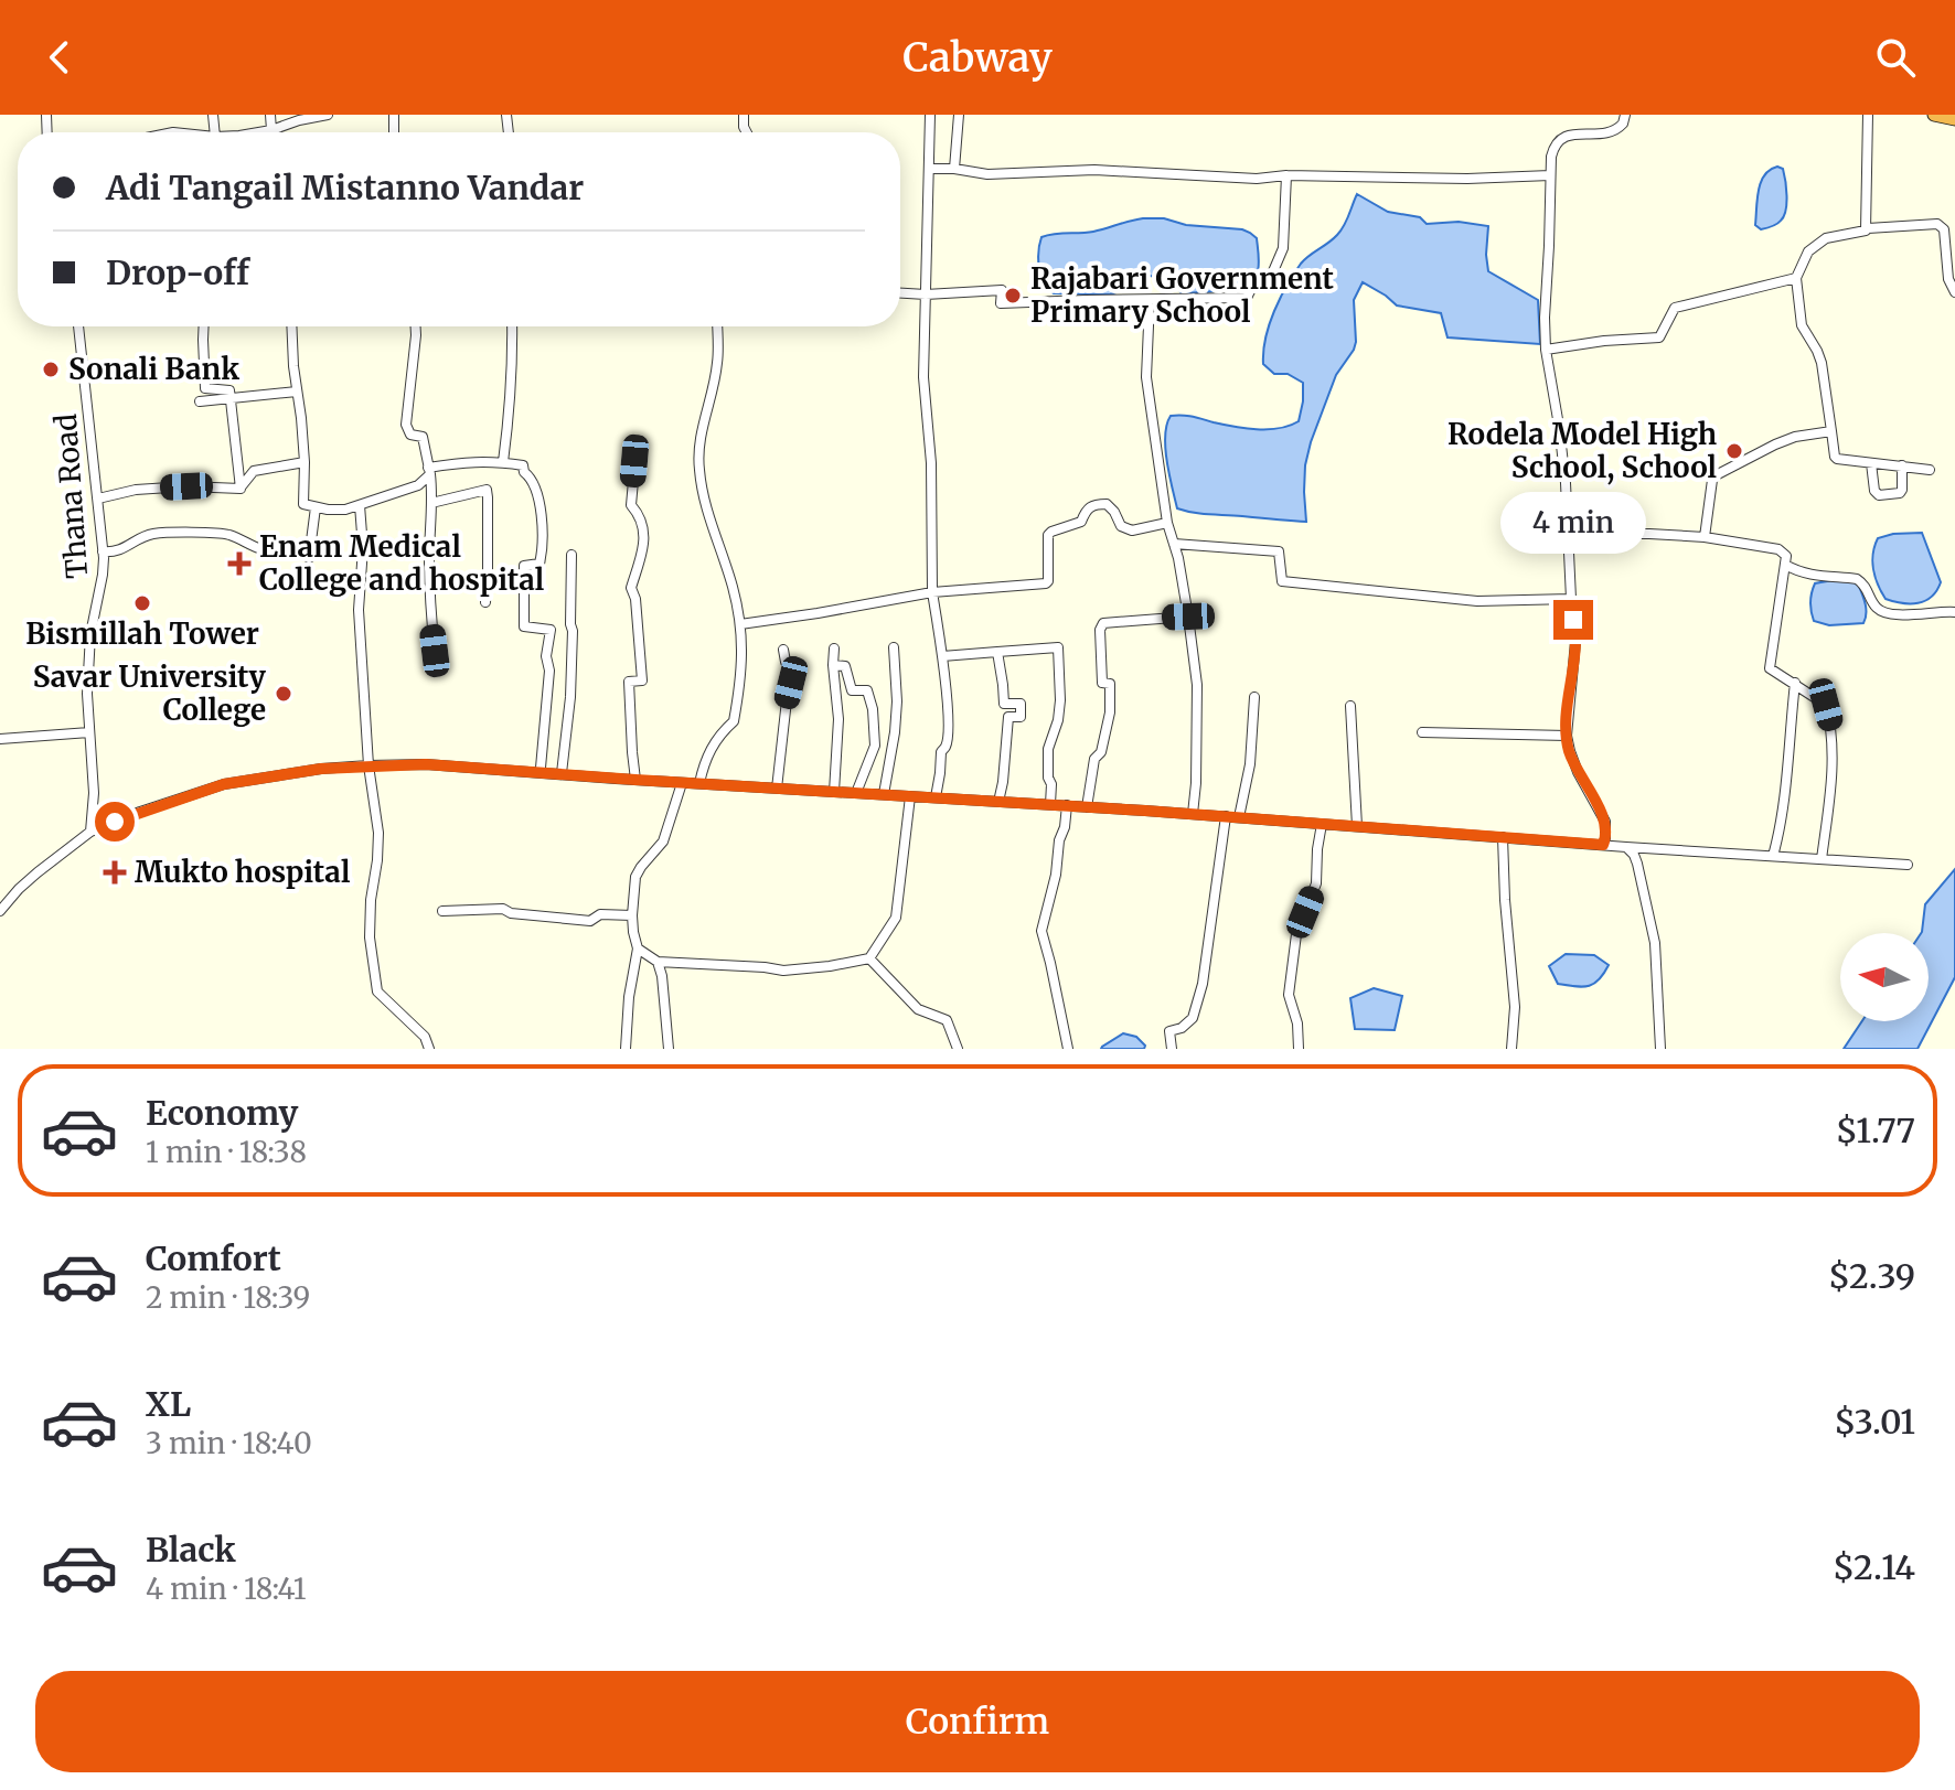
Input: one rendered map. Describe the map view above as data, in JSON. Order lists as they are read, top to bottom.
{
  "streets": {
    "street": ["Thana Road"]
  },
  "places": {
    "other": [
      "Rajabari Government Primary School",
      "Sonali Bank",
      "Rodela Model High School, School",
      "Bismillah Tower",
      "Savar University College"
    ],
    "health": ["Enam Medical College and hospital", "Mukto hospital"]
  },
  "north": "left",
  "page": {
    "header": "Cabway",
    "banner": ["Adi Tangail Mistanno Vandar", "Drop-off"],
    "bubble": "4 min",
    "list": [
      {
        "name": "Economy",
        "note": "1 min · 18:38",
        "value": "$1.77"
      },
      {
        "name": "Comfort",
        "note": "2 min · 18:39",
        "value": "$2.39"
      },
      {
        "name": "XL",
        "note": "3 min · 18:40",
        "value": "$3.01"
      },
      {
        "name": "Black",
        "note": "4 min · 18:41",
        "value": "$2.14"
      }
    ],
    "buttons": "Confirm"
  }
}
